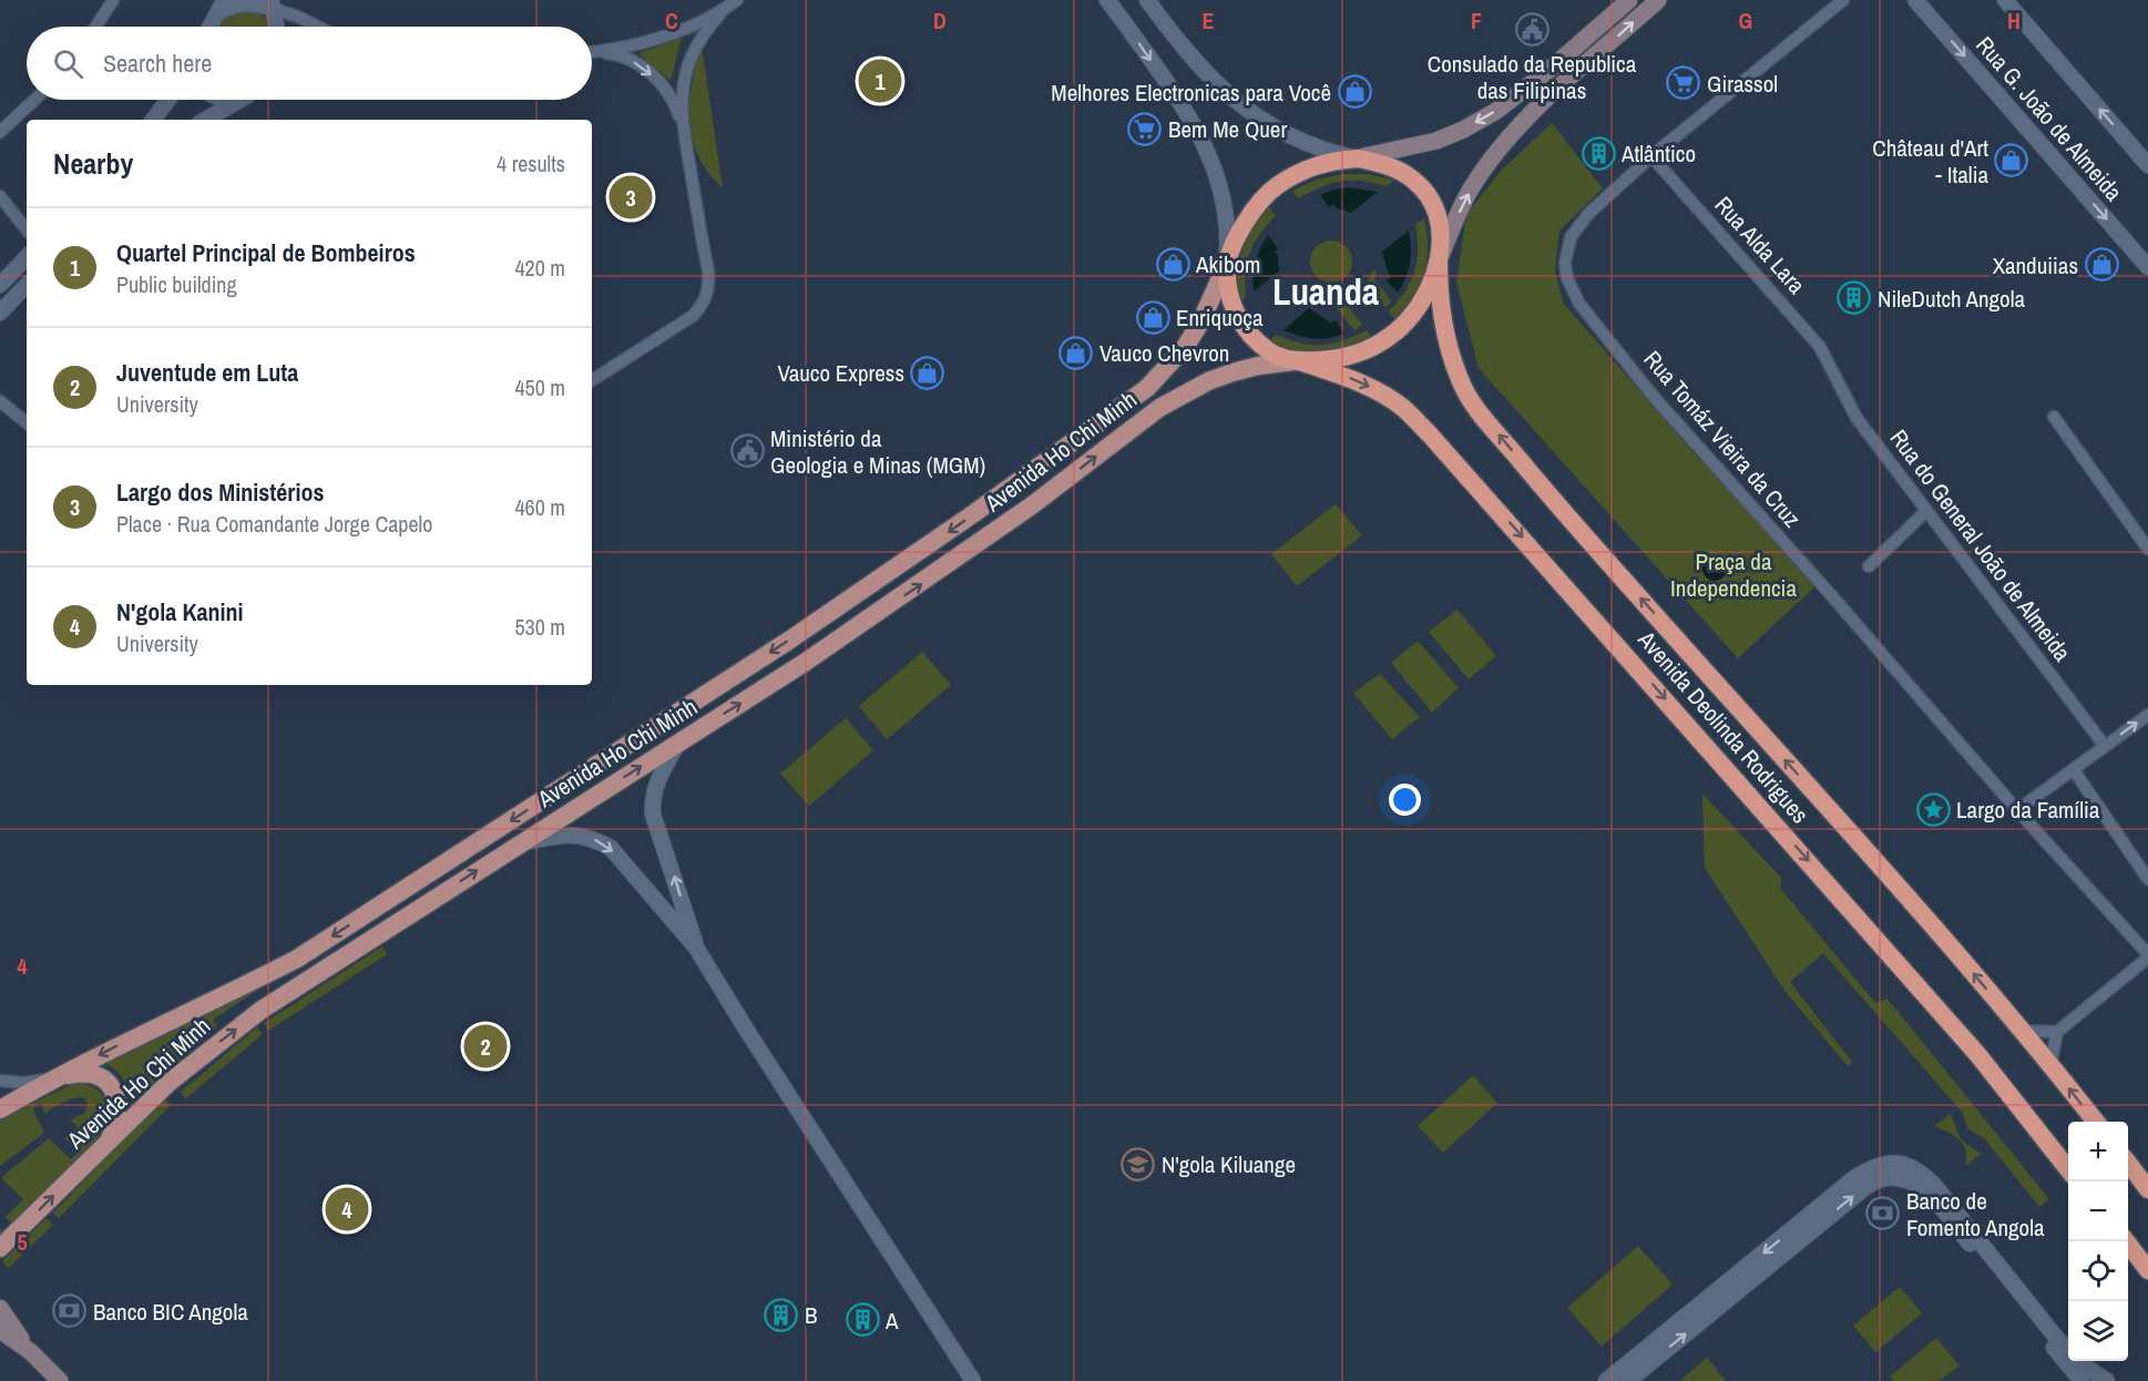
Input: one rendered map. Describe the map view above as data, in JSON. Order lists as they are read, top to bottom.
{
  "streets": {
    "highway": ["Avenida Deolinda Rodrigues"],
    "main road": ["Avenida Ho Chi Minh"],
    "street": [
      "Rua G. João de Almeida",
      "Rua Alda Lara",
      "Rua Tomáz Vieira da Cruz",
      "Rua do General João de Almeida"
    ]
  },
  "crossings": [
    ["Rua Alda Lara", "Rua Tomáz Vieira da Cruz"],
    ["Rua Alda Lara", "Rua do General João de Almeida"],
    ["Avenida Ho Chi Minh", "Avenida Deolinda Rodrigues"]
  ],
  "districts": ["Luanda"],
  "parks": ["Praça da Independencia"],
  "places": {
    "public building": ["Consulado da Republica das Filipinas", "Ministério da Geologia e Minas (MGM)"],
    "supermarket": ["Girassol", "Bem Me Quer"],
    "shop": [
      "Melhores Electronicas para Você",
      "Château d'Art - Italia",
      "Akibom",
      "Xanduiias",
      "Enriquoça",
      "Vauco Chevron",
      "Vauco Express"
    ],
    "building": [
      "Atlântico",
      "NileDutch Angola",
      "B",
      "A"
    ],
    "place": ["Largo da Família"],
    "school or university": ["N'gola Kiluange"],
    "bank": ["Banco de Fomento Angola", "Banco BIC Angola"]
  },
  "page": {
    "search": "Search here",
    "pins": [
      "1",
      "3",
      "2",
      "4"
    ],
    "heading": ["Nearby", "4 results"],
    "list": [
      {
        "mark": "1",
        "name": "Quartel Principal de Bombeiros",
        "note": "Public building",
        "value": "420 m"
      },
      {
        "mark": "2",
        "name": "Juventude em Luta",
        "note": "University",
        "value": "450 m"
      },
      {
        "mark": "3",
        "name": "Largo dos Ministérios",
        "note": "Place · Rua Comandante Jorge Capelo",
        "value": "460 m"
      },
      {
        "mark": "4",
        "name": "N'gola Kanini",
        "note": "University",
        "value": "530 m"
      }
    ],
    "map_buttons": ["+", "−"]
  },
  "grid": {
    "columns": [
      "C",
      "D",
      "E",
      "F",
      "G",
      "H"
    ],
    "rows": ["4", "5"]
  }
}
